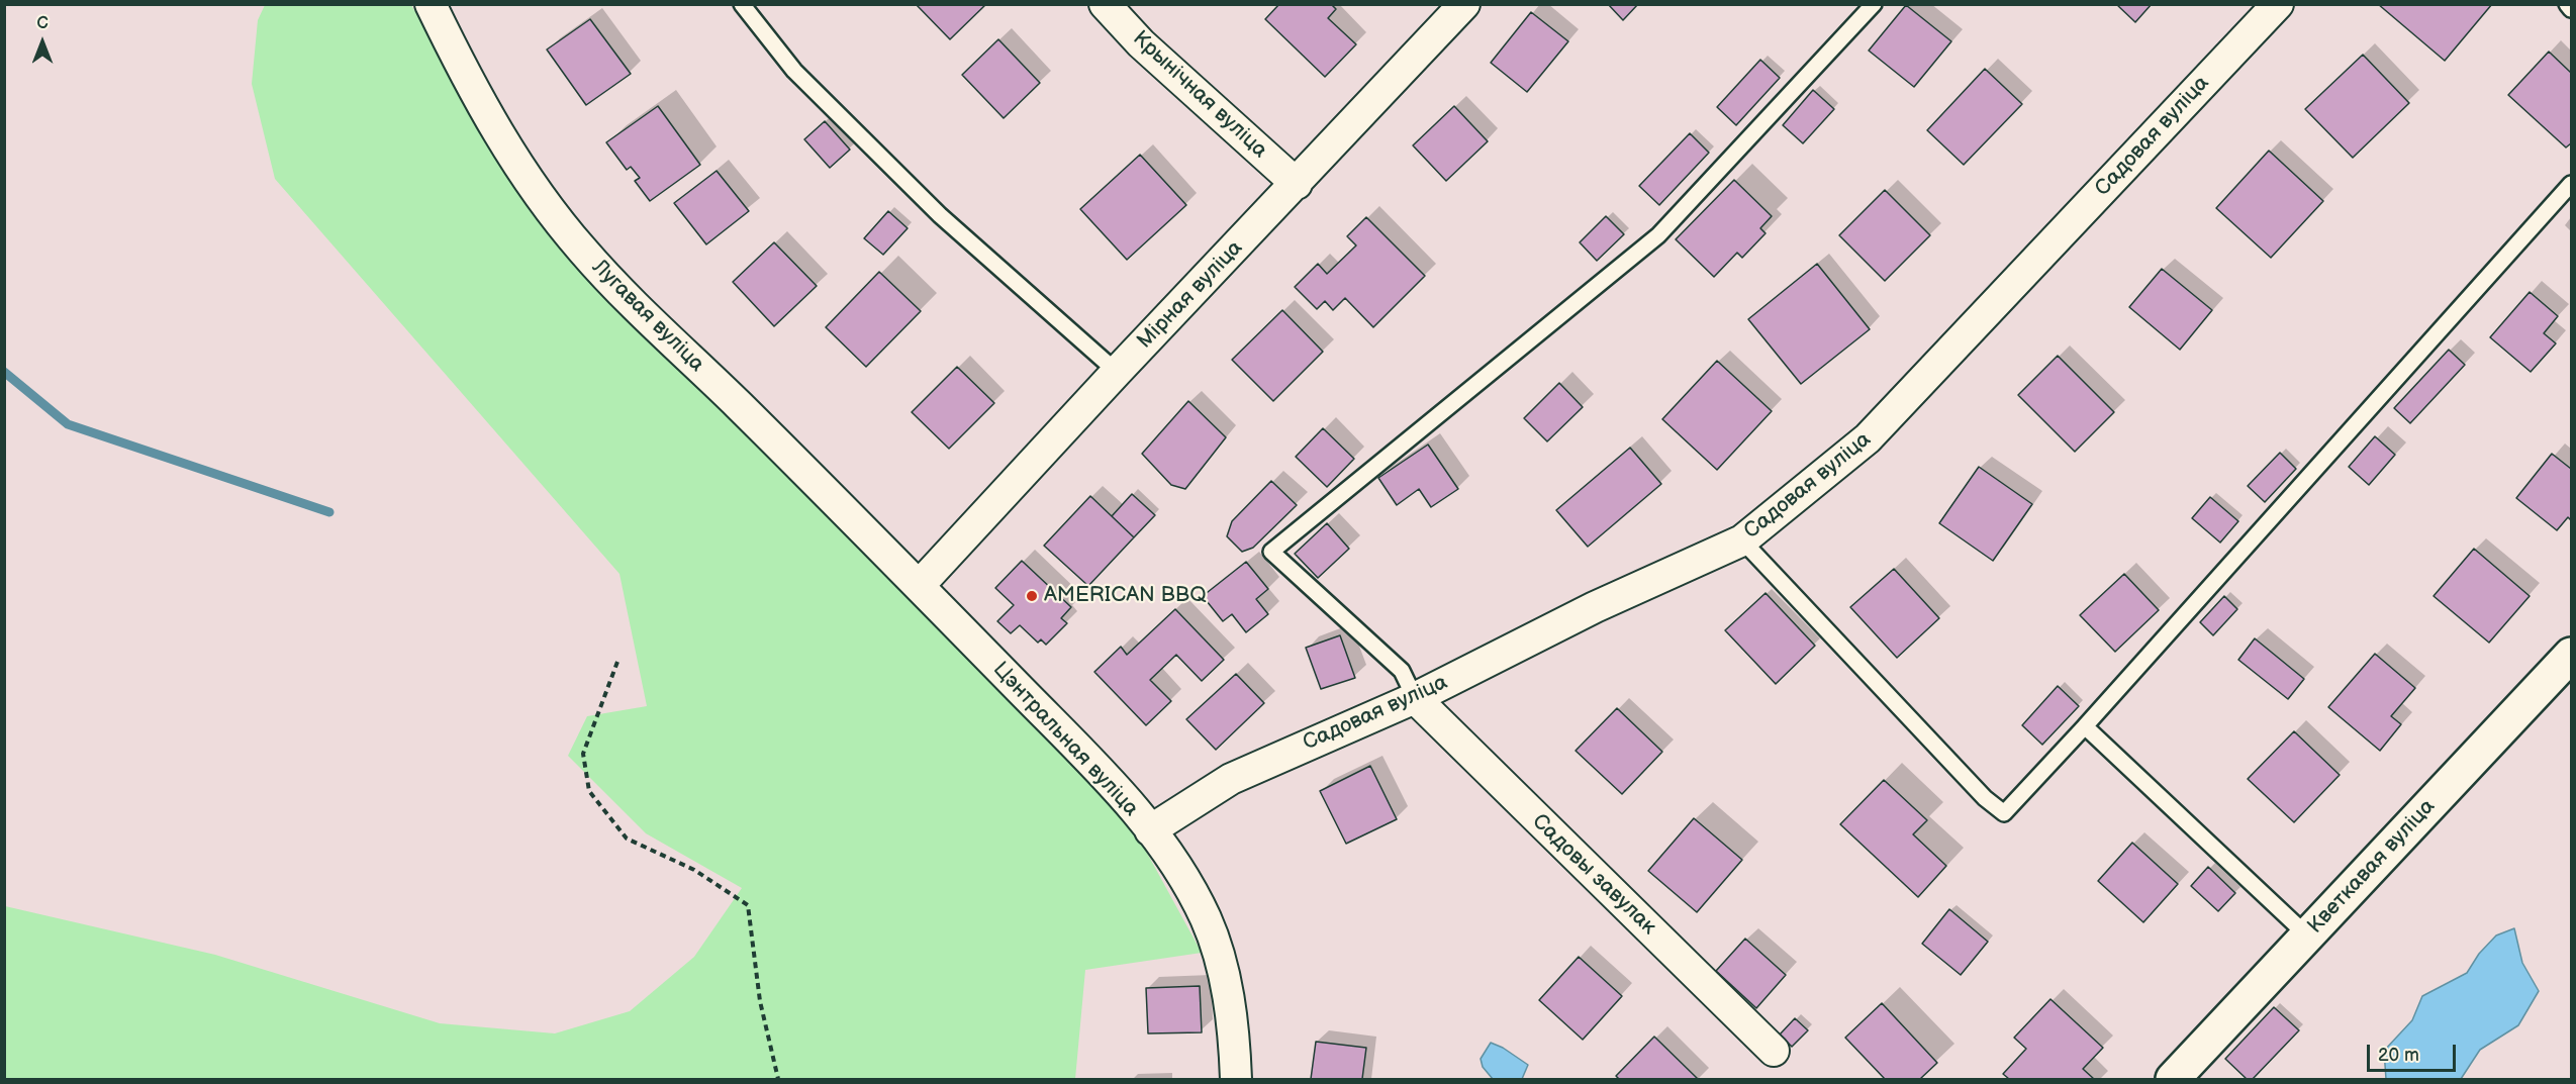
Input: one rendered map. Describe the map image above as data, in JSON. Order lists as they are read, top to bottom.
{
  "streets": {
    "street": [
      "Крынічная вуліца",
      "Садовая вуліца",
      "Мірная вуліца",
      "Лугавая вуліца",
      "Цэнтральная вуліца",
      "Кветкавая вуліца",
      "Садовы завулак"
    ]
  },
  "crossings": [
    ["Крынічная вуліца", "Мірная вуліца"],
    ["Садовая вуліца", "Цэнтральная вуліца"],
    ["Садовая вуліца", "Садовы завулак"],
    ["Мірная вуліца", "Лугавая вуліца"],
    ["Мірная вуліца", "Цэнтральная вуліца"],
    ["Лугавая вуліца", "Цэнтральная вуліца"]
  ],
  "places": ["AMERICAN BBQ"],
  "scale_bar": "20 m",
  "north": "top"
}
